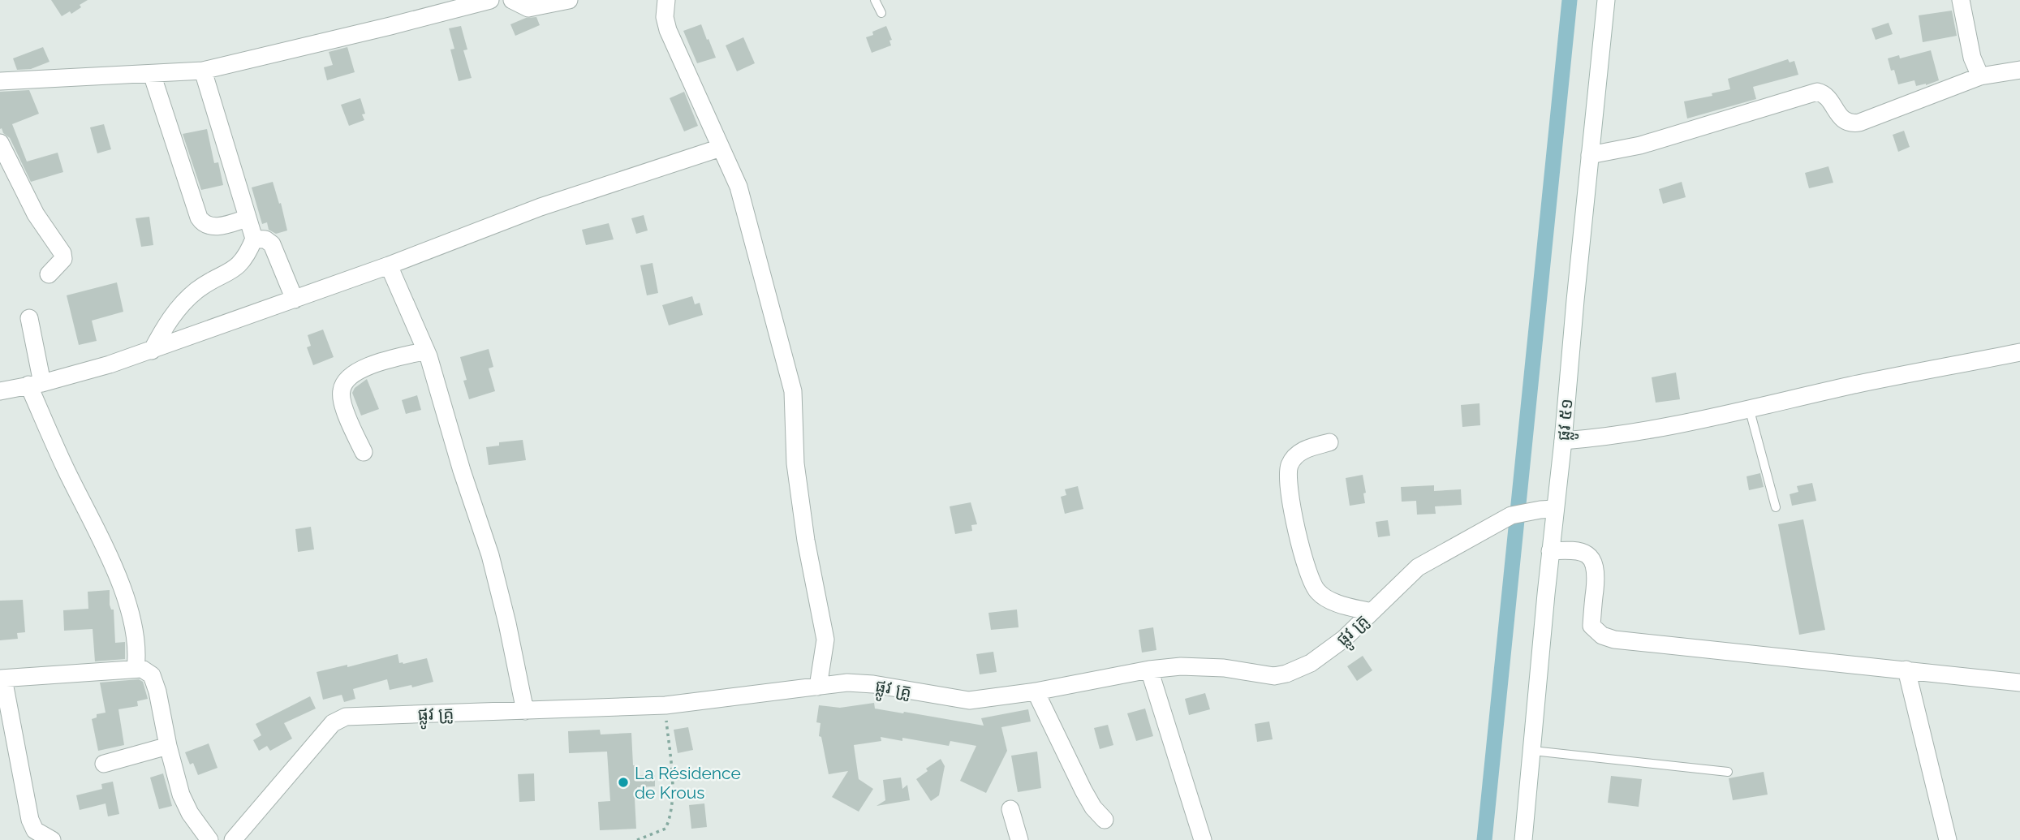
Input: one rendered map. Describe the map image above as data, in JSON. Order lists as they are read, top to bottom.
{
  "streets": {
    "street": ["ផ្លូវ ៥១", "ផ្លូវ គ្រូ"]
  },
  "crossings": [
    ["ផ្លូវ ៥១", "ផ្លូវ គ្រូ"]
  ],
  "places": ["La Résidence de Krous"]
}
